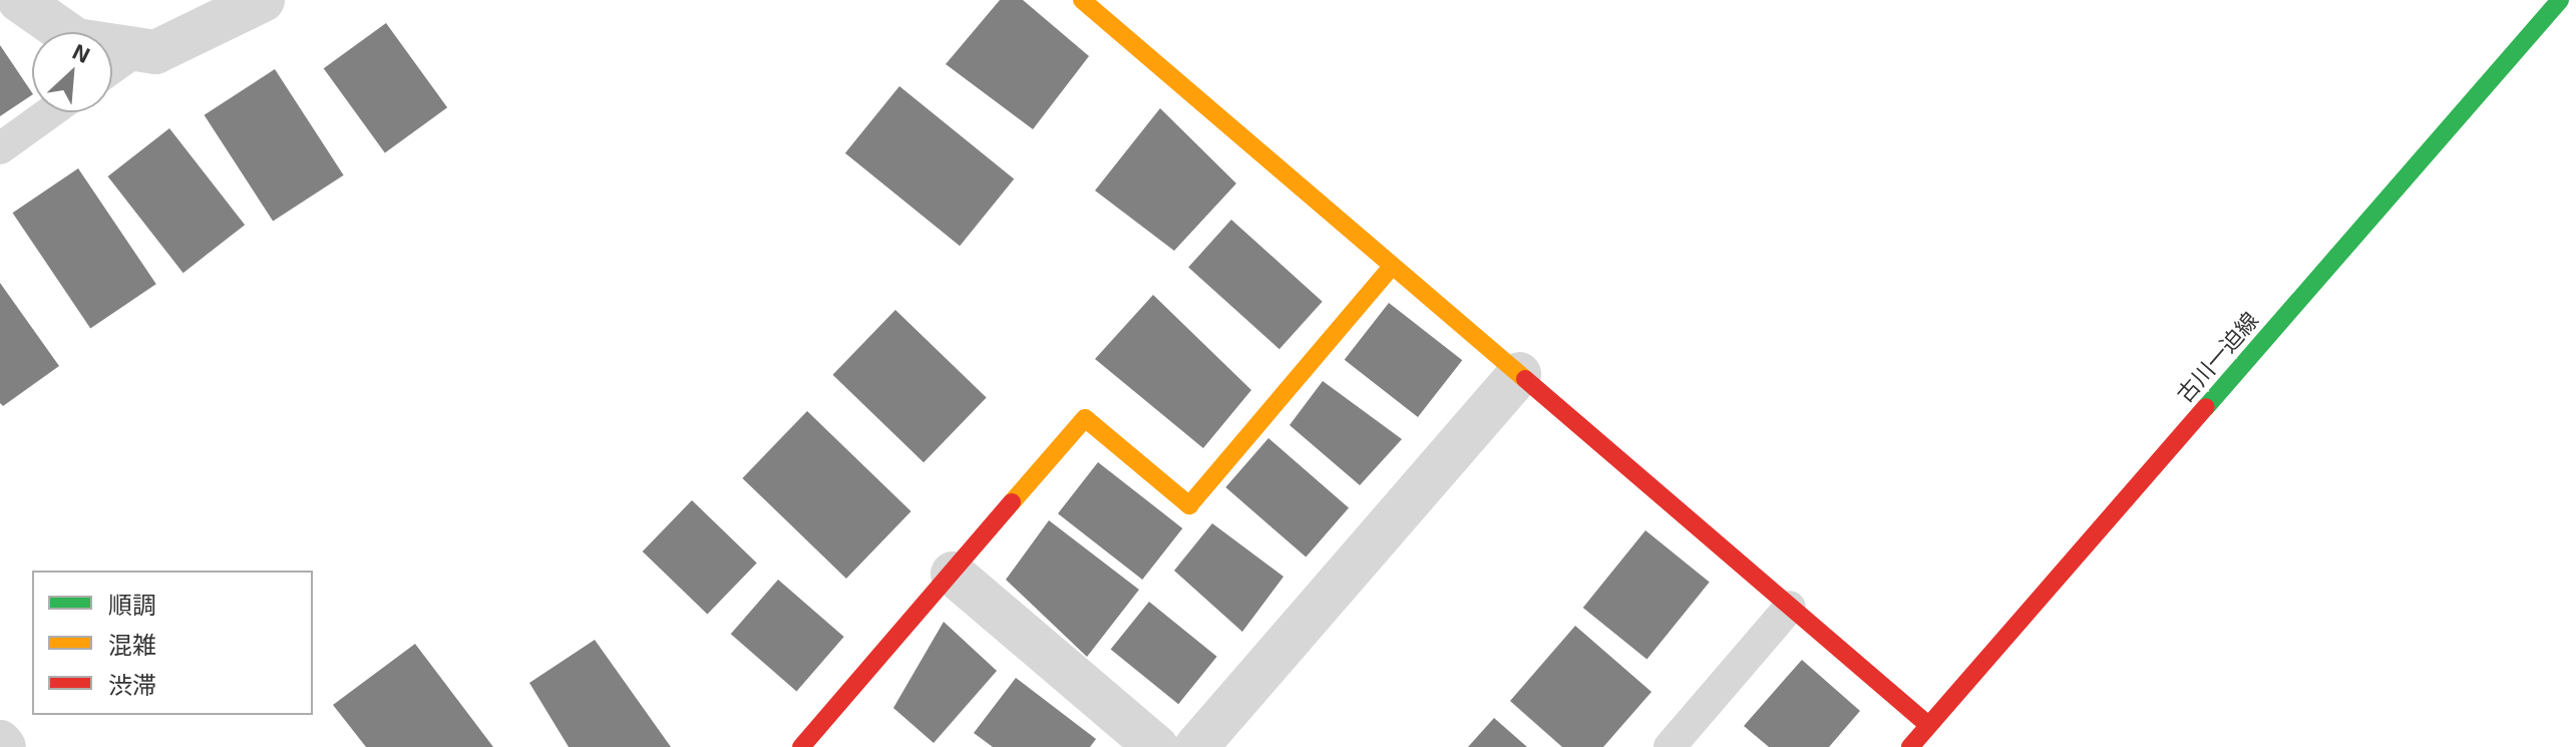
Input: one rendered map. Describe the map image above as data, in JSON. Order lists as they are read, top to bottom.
{
  "streets": {
    "street": ["古川一迫線"]
  },
  "legend": ["順調", "混雑", "渋滞"],
  "north": "top right"
}
